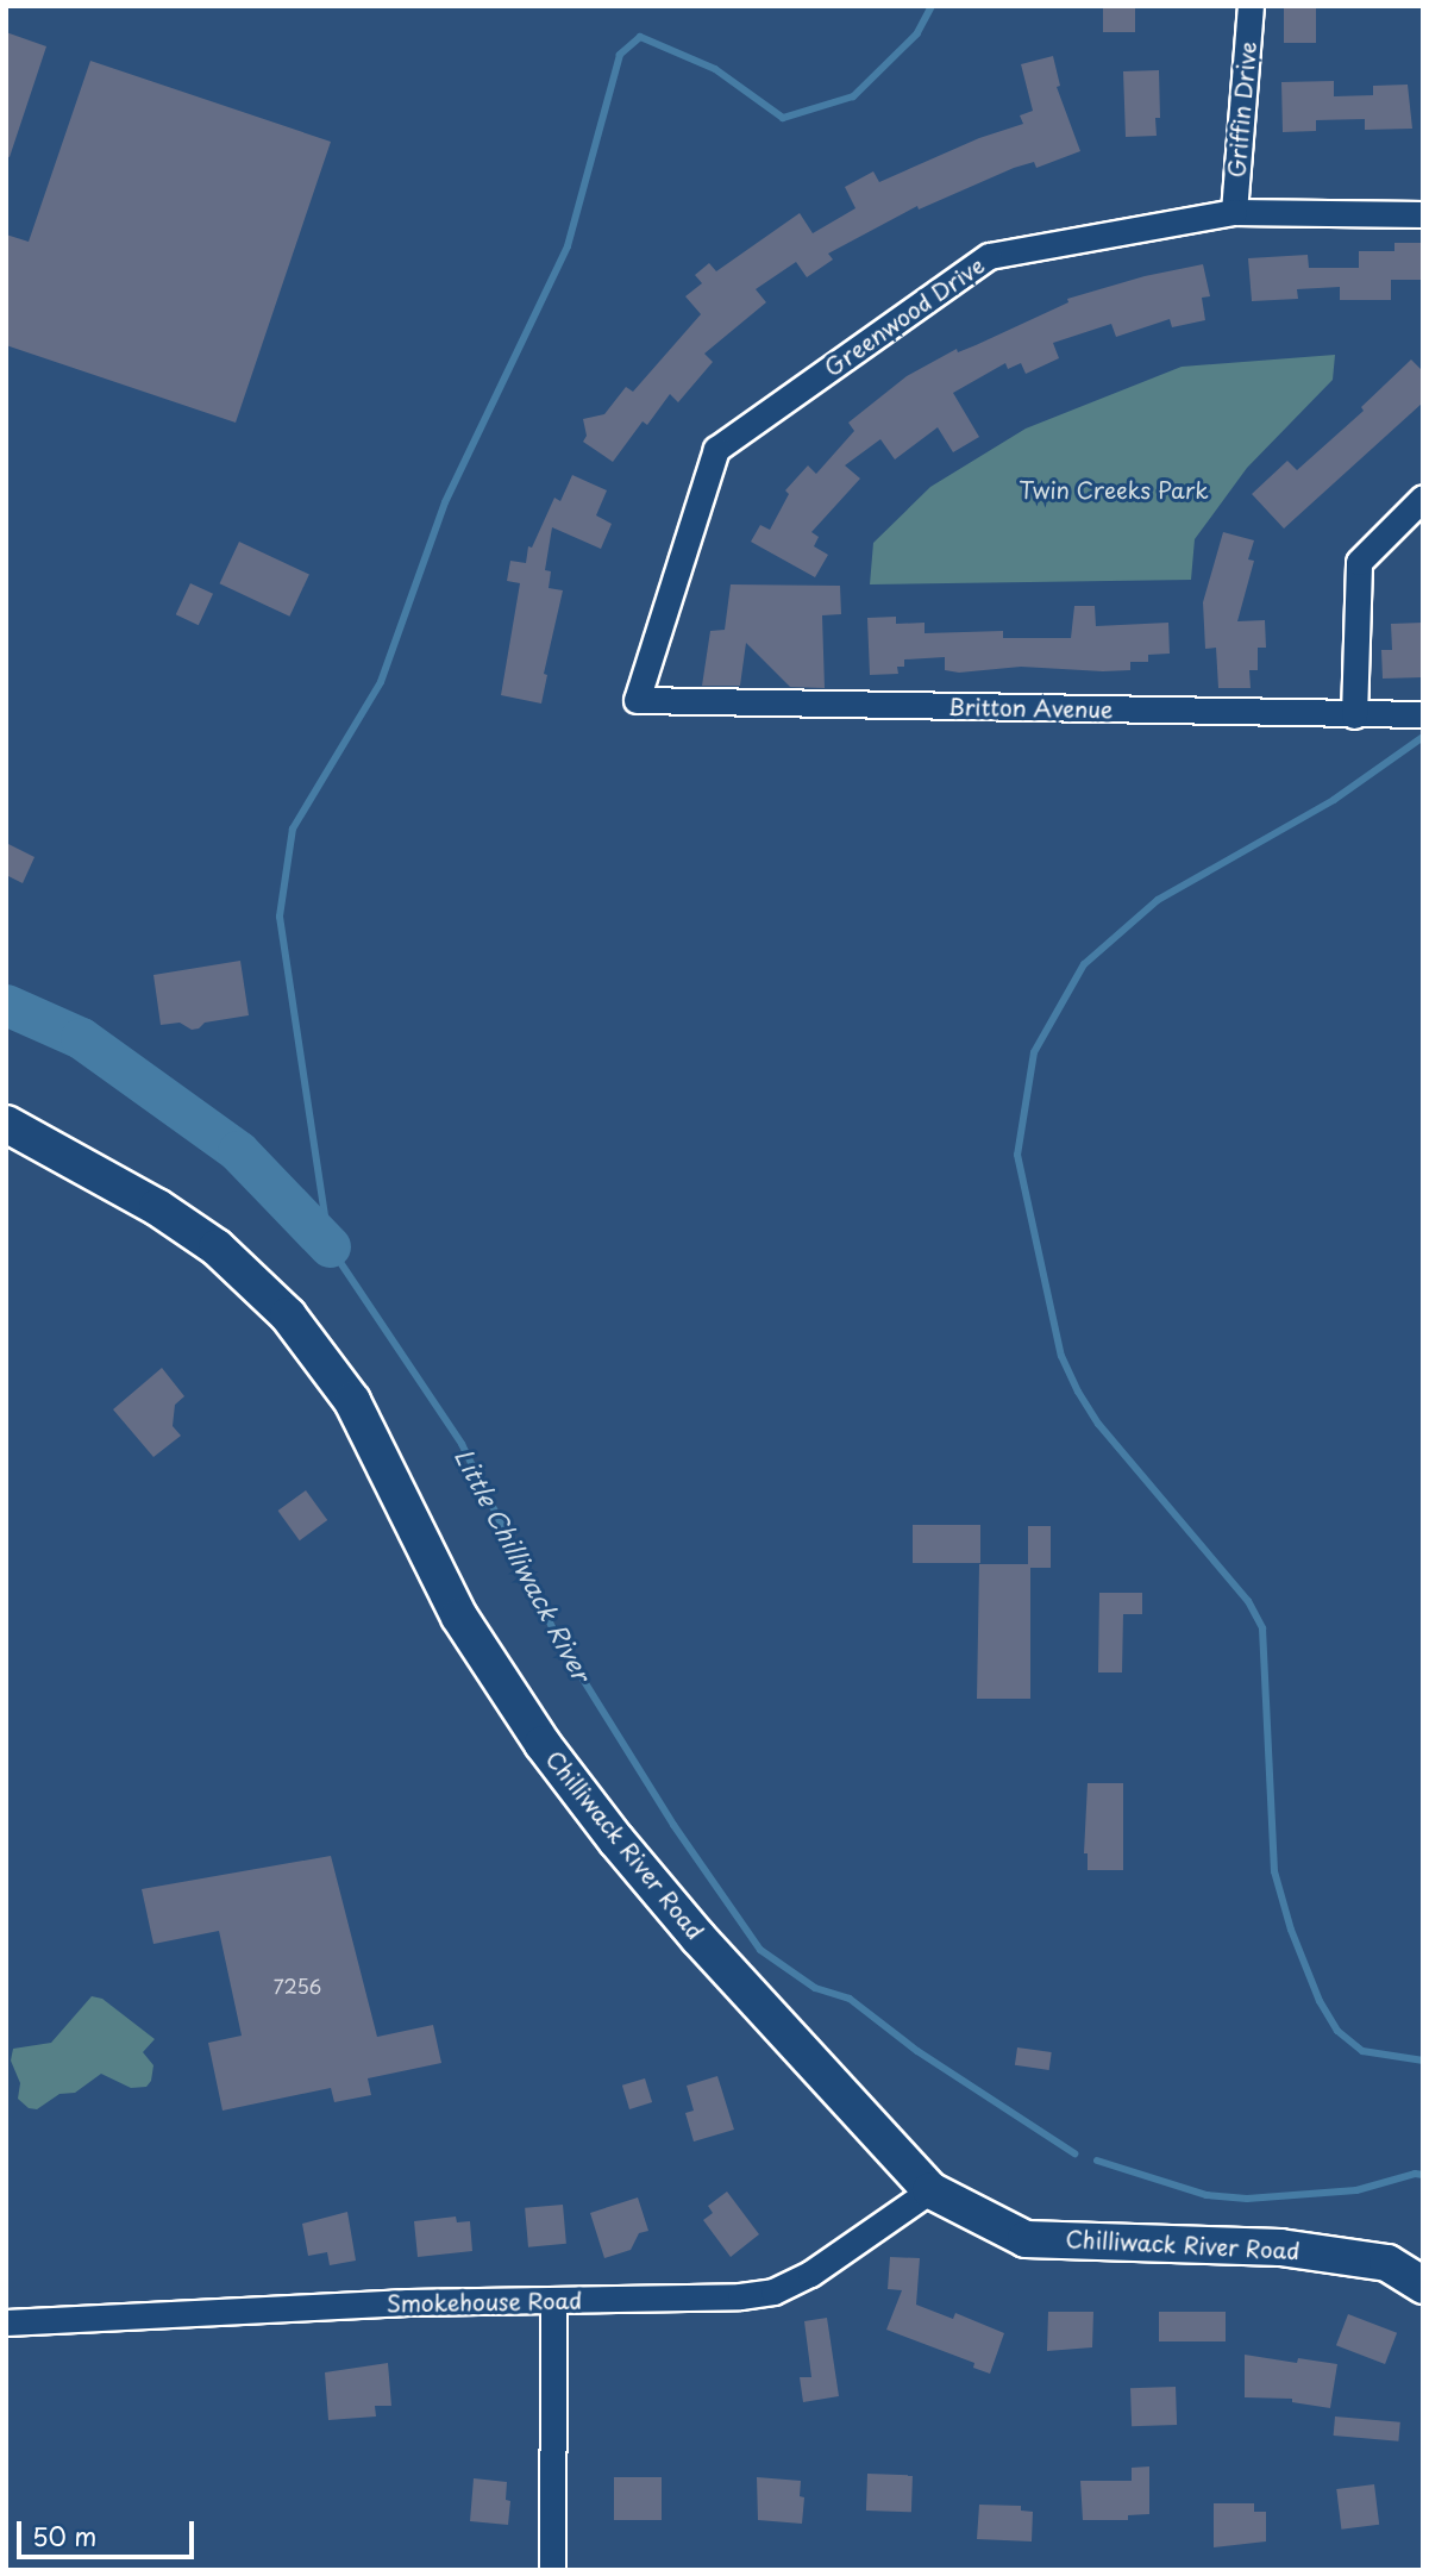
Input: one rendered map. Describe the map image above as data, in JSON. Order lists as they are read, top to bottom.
{
  "streets": {
    "main road": ["Chilliwack River Road"],
    "street": [
      "Griffin Drive",
      "Greenwood Drive",
      "Britton Avenue",
      "Smokehouse Road"
    ]
  },
  "crossings": [
    ["Griffin Drive", "Greenwood Drive"],
    ["Greenwood Drive", "Britton Avenue"],
    ["Chilliwack River Road", "Smokehouse Road"]
  ],
  "water": ["Little Chilliwack River"],
  "parks": ["Twin Creeks Park"],
  "house_numbers": ["7256"],
  "scale_bar": "50 m"
}
